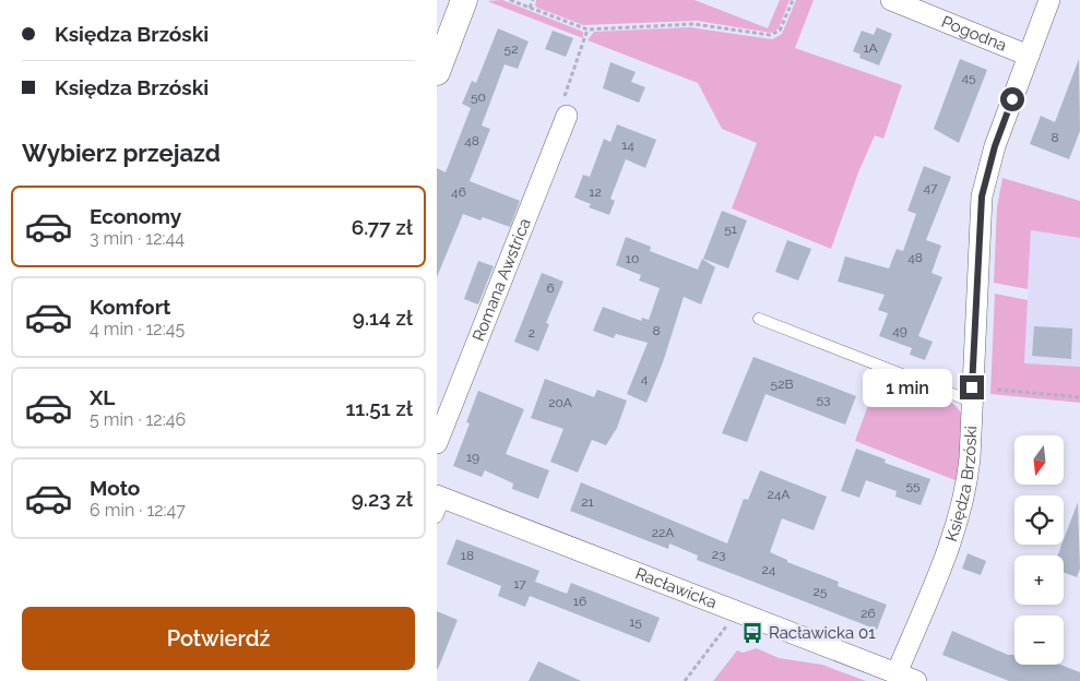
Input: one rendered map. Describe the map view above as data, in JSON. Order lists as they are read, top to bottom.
{
  "streets": {
    "street": [
      "Pogodna",
      "Romana Awstrica",
      "Księdza Brzóski",
      "Racławicka"
    ]
  },
  "crossings": [
    ["Pogodna", "Księdza Brzóski"],
    ["Księdza Brzóski", "Racławicka"]
  ],
  "places": {
    "bus stop": ["Racławicka 01"]
  },
  "house_numbers": [
    "1A",
    "52",
    "45",
    "50",
    "8",
    "48",
    "14",
    "47",
    "46",
    "12",
    "51",
    "48",
    "10",
    "6",
    "8",
    "49",
    "2",
    "4",
    "52B",
    "53",
    "20A",
    "19",
    "55",
    "24A",
    "21",
    "22A",
    "23",
    "18",
    "24",
    "17",
    "25",
    "16",
    "26",
    "15"
  ],
  "north": "bottom",
  "page": {
    "banner": ["Księdza Brzóski", "Księdza Brzóski"],
    "heading": "Wybierz przejazd",
    "list": [
      {
        "name": "Economy",
        "note": "3 min · 12:44",
        "value": "6.77 zł"
      },
      {
        "name": "Komfort",
        "note": "4 min · 12:45",
        "value": "9.14 zł"
      },
      {
        "name": "XL",
        "note": "5 min · 12:46",
        "value": "11.51 zł"
      },
      {
        "name": "Moto",
        "note": "6 min · 12:47",
        "value": "9.23 zł"
      }
    ],
    "bubble": "1 min",
    "map_buttons": ["+", "−"],
    "buttons": "Potwierdź"
  }
}
